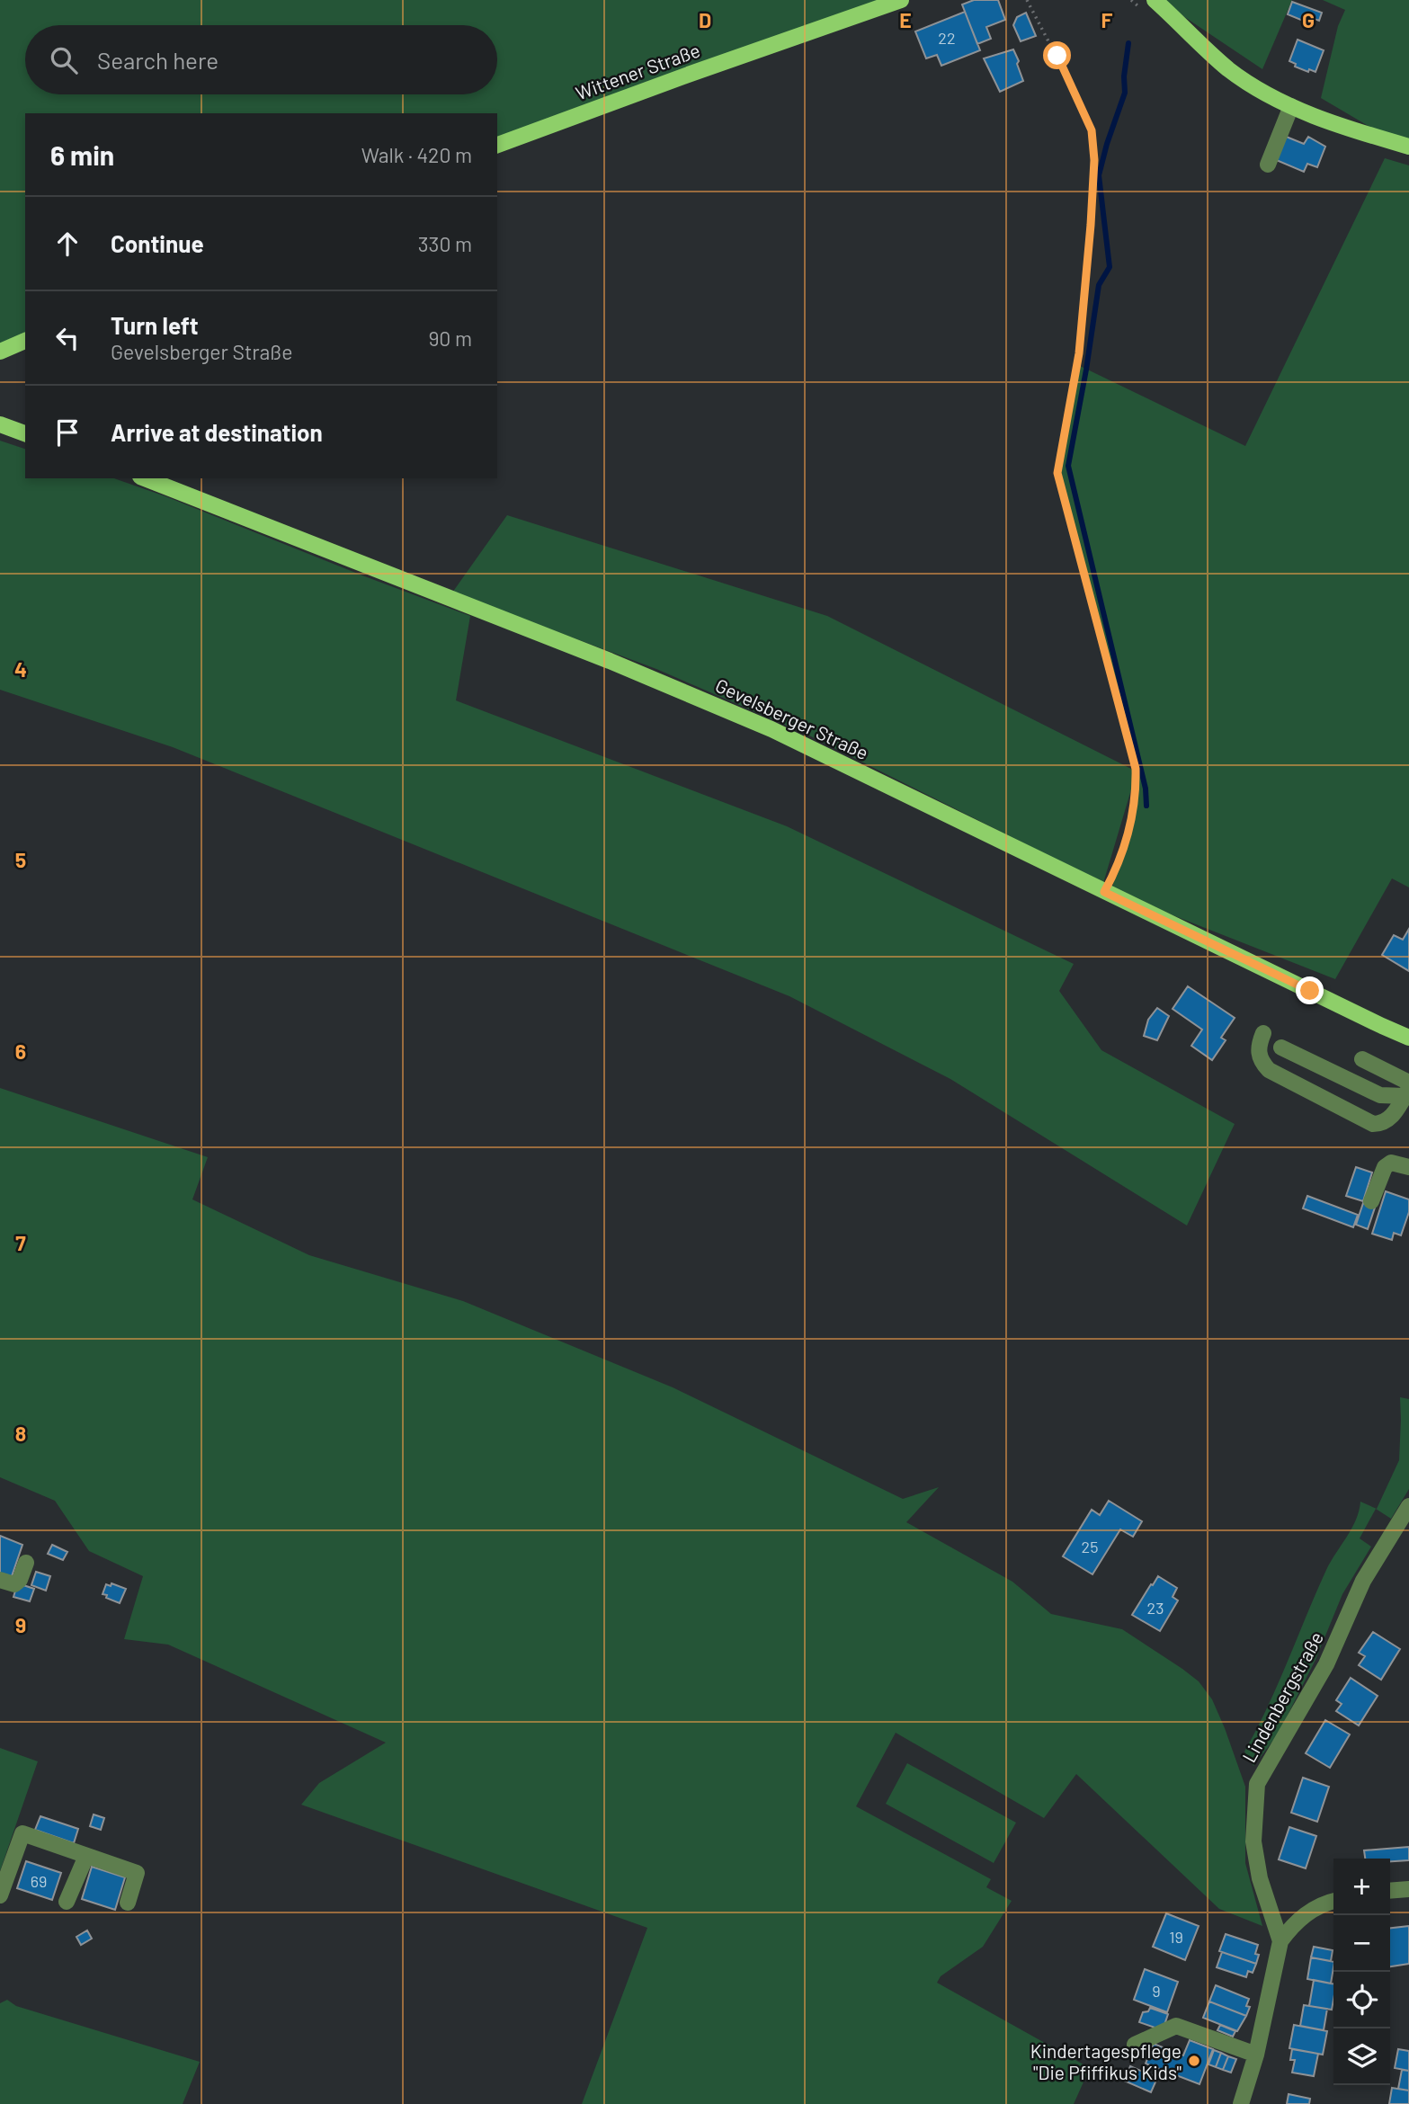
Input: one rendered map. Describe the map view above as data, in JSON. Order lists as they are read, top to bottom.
{
  "streets": {
    "main road": ["Wittener Straße", "Gevelsberger Straße"],
    "street": ["Lindenbergstraße"]
  },
  "places": ["Kindertagespflege \"Die Pfiffikus Kids\""],
  "house_numbers": [
    "22",
    "25",
    "23",
    "69",
    "19",
    "9"
  ],
  "page": {
    "search": "Search here",
    "heading": ["6 min", "Walk · 420 m"],
    "list": [
      ["Continue", "330 m"],
      ["Turn left", "Gevelsberger Straße", "90 m"],
      "Arrive at destination"
    ],
    "map_buttons": ["+", "−"]
  },
  "grid": {
    "columns": [
      "D",
      "E",
      "F",
      "G"
    ],
    "rows": [
      "4",
      "5",
      "6",
      "7",
      "8",
      "9"
    ]
  }
}
